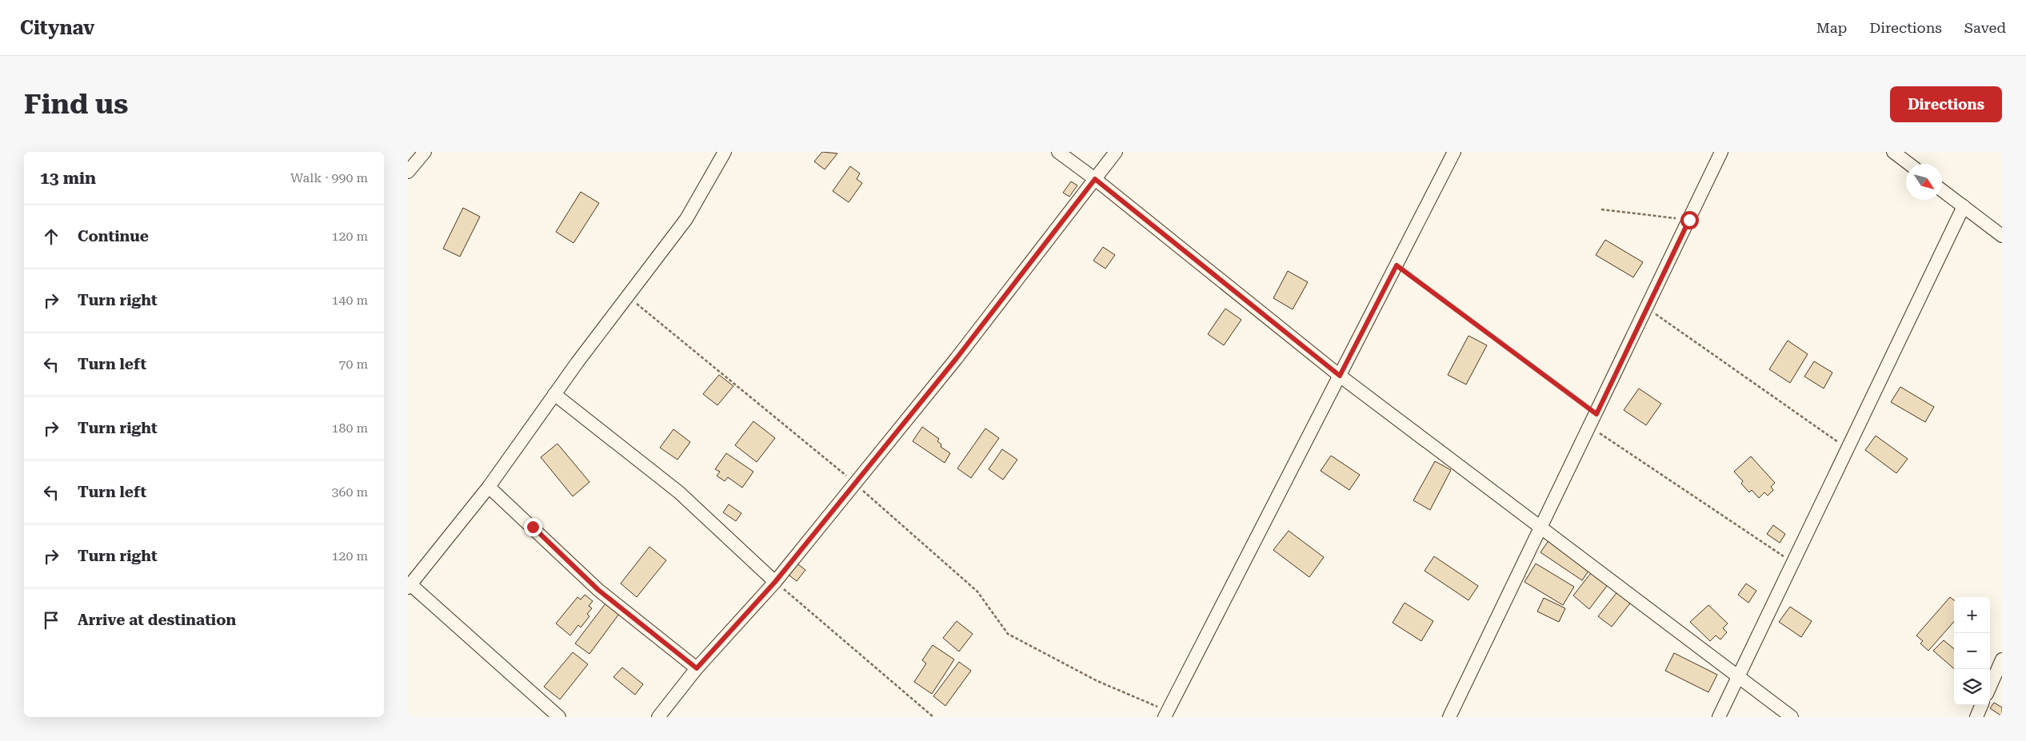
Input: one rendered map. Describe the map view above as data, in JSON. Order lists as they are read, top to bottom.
{
  "north": "bottom right",
  "page": {
    "header": "Citynav",
    "nav": ["Map", "Directions", "Saved"],
    "buttons": "Directions",
    "title": "Find us",
    "heading": ["13 min", "Walk · 990 m"],
    "list": [
      ["Continue", "120 m"],
      ["Turn right", "140 m"],
      ["Turn left", "70 m"],
      ["Turn right", "180 m"],
      ["Turn left", "360 m"],
      ["Turn right", "120 m"],
      "Arrive at destination"
    ],
    "map_buttons": ["+", "−"]
  }
}
